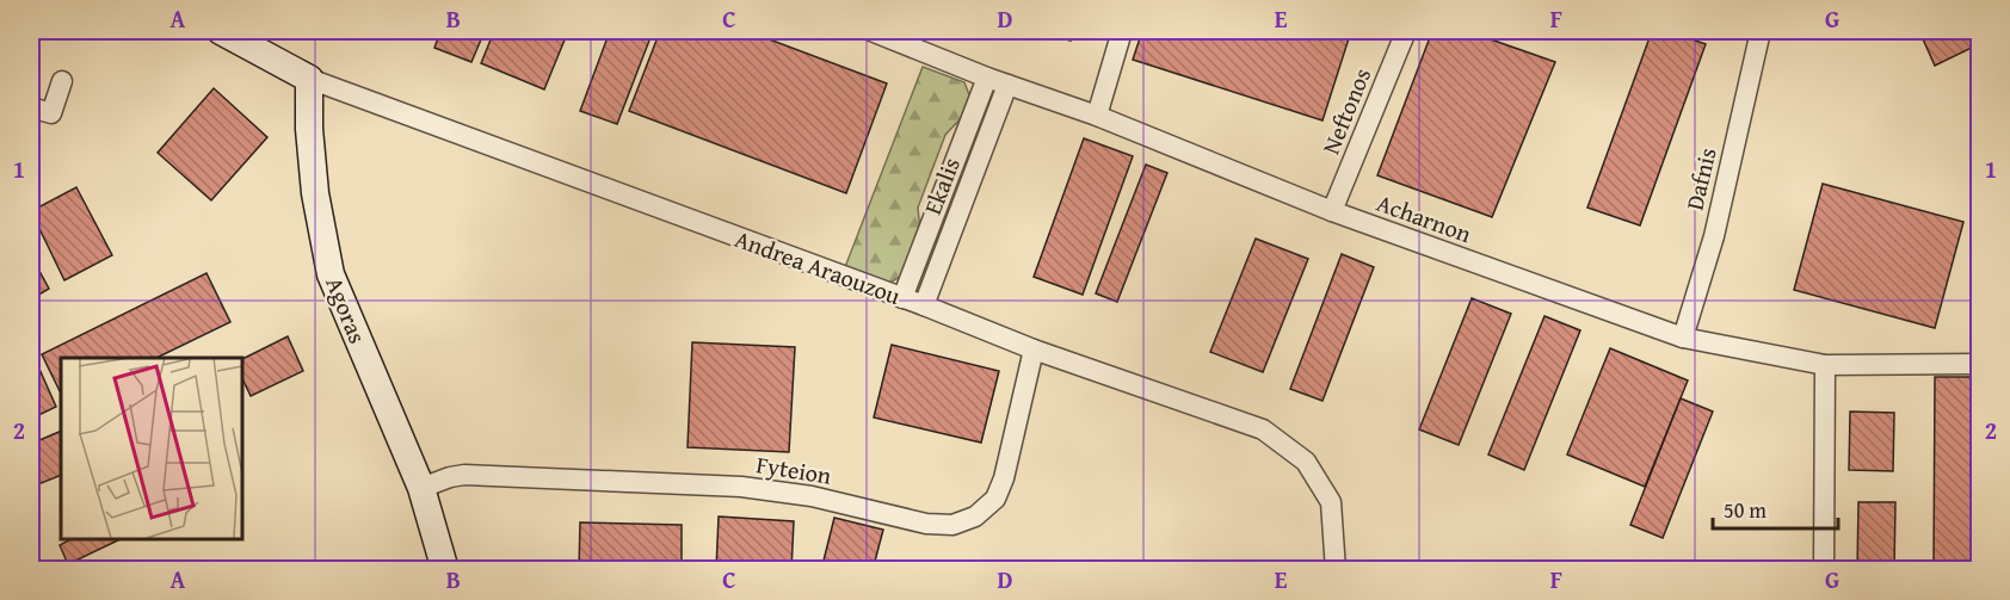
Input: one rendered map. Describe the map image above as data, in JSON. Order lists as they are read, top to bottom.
{
  "streets": {
    "main road": ["Andrea Araouzou", "Agoras"],
    "street": [
      "Neftonos",
      "Dafnis",
      "Ekalis",
      "Acharnon",
      "Fyteion"
    ]
  },
  "crossings": [
    ["Neftonos", "Acharnon"],
    ["Dafnis", "Acharnon"],
    ["Ekalis", "Acharnon"],
    ["Ekalis", "Andrea Araouzou"],
    ["Andrea Araouzou", "Agoras"],
    ["Andrea Araouzou", "Fyteion"],
    ["Agoras", "Fyteion"]
  ],
  "scale_bar": "50 m",
  "grid": {
    "columns": [
      "A",
      "B",
      "C",
      "D",
      "E",
      "F",
      "G"
    ],
    "rows": ["1", "2"]
  }
}
